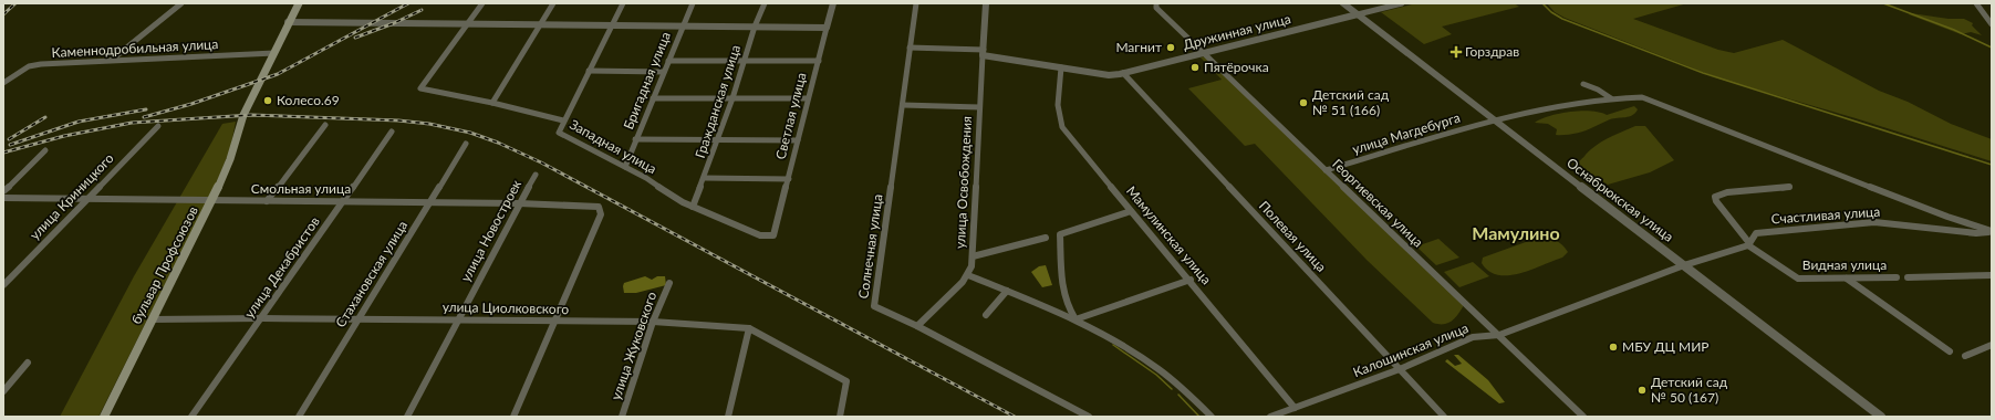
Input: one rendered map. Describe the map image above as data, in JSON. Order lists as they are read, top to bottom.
{
  "streets": {
    "main road": ["бульвар Профсоюзов"],
    "street": [
      "Дружинная улица",
      "Каменнодробильная улица",
      "Бригадная улица",
      "Гражданская улица",
      "Светлая улица",
      "улица Магдебурга",
      "Западная улица",
      "улица Освобождения",
      "Смольная улица",
      "улица Криницкого",
      "Оснабрюкская улица",
      "Георгиевская улица",
      "Счастливая улица",
      "улица Новостроек",
      "Мамулинская улица",
      "Полевая улица",
      "Солнечная улица",
      "Видная улица",
      "улица Декабристов",
      "Стахановская улица",
      "улица Циолковского",
      "улица Жуковского",
      "Калошинская улица"
    ]
  },
  "crossings": [
    ["Дружинная улица", "улица Освобождения"],
    ["Дружинная улица", "Оснабрюкская улица"],
    ["Дружинная улица", "Георгиевская улица"],
    ["Дружинная улица", "Мамулинская улица"],
    ["Дружинная улица", "Полевая улица"],
    ["Каменнодробильная улица", "бульвар Профсоюзов"],
    ["Бригадная улица", "Западная улица"],
    ["Гражданская улица", "Западная улица"],
    ["Светлая улица", "Западная улица"],
    ["улица Магдебурга", "Оснабрюкская улица"],
    ["улица Магдебурга", "Георгиевская улица"],
    ["улица Магдебурга", "Счастливая улица"],
    ["Смольная улица", "улица Криницкого"],
    ["Смольная улица", "улица Новостроек"],
    ["Смольная улица", "бульвар Профсоюзов"],
    ["Смольная улица", "улица Декабристов"],
    ["Смольная улица", "Стахановская улица"],
    ["Смольная улица", "улица Циолковского"],
    ["Оснабрюкская улица", "Калошинская улица"],
    ["Георгиевская улица", "Калошинская улица"],
    ["Счастливая улица", "Видная улица"],
    ["Счастливая улица", "Калошинская улица"],
    ["улица Новостроек", "улица Циолковского"],
    ["Мамулинская улица", "Калошинская улица"],
    ["Полевая улица", "Калошинская улица"],
    ["бульвар Профсоюзов", "улица Циолковского"],
    ["Видная улица", "Калошинская улица"],
    ["улица Декабристов", "улица Циолковского"],
    ["Стахановская улица", "улица Циолковского"],
    ["улица Циолковского", "улица Жуковского"]
  ],
  "districts": ["Мамулино"],
  "places": {
    "other": [
      "Магнит",
      "Пятёрочка",
      "Колесо.69",
      "Детский сад № 51 (166)",
      "МБУ ДЦ МИР",
      "Детский сад № 50 (167)"
    ],
    "health": ["Горздрав"]
  }
}
